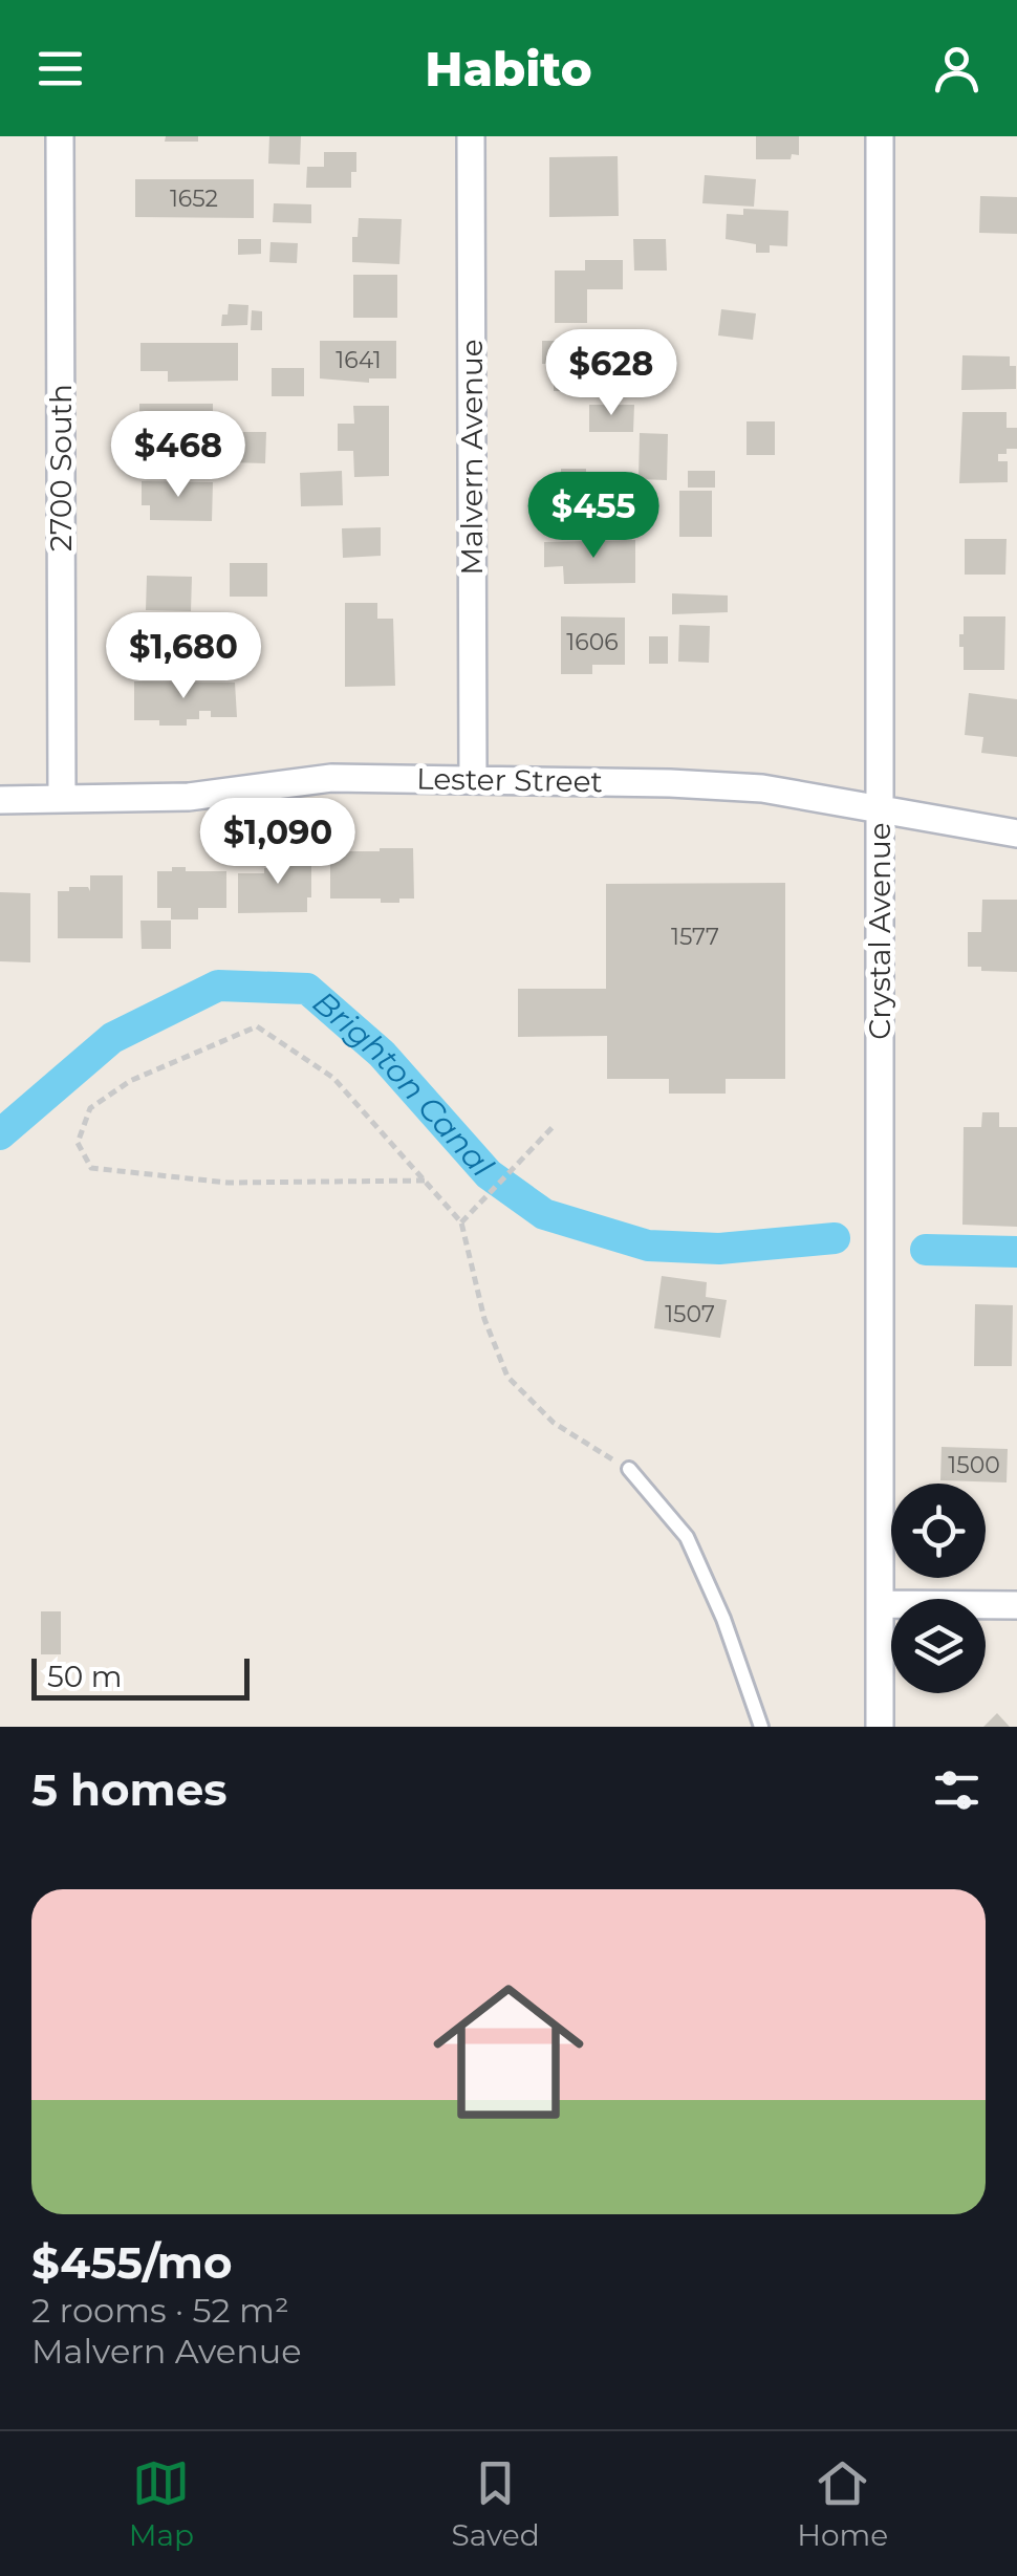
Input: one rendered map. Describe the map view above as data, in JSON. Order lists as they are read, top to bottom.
{
  "streets": {
    "street": [
      "Malvern Avenue",
      "2700 South",
      "Lester Street",
      "Crystal Avenue"
    ]
  },
  "crossings": [
    ["Malvern Avenue", "Lester Street"],
    ["2700 South", "Lester Street"],
    ["Lester Street", "Crystal Avenue"]
  ],
  "water": ["Brighton Canal"],
  "house_numbers": [
    "1652",
    "1641",
    "1606",
    "1577",
    "1507",
    "1500"
  ],
  "scale_bar": "50 m",
  "page": {
    "header": "Habito",
    "price": [
      "$628",
      "$468",
      "$455",
      "$1,680",
      "$1,090"
    ],
    "scale": "50 m",
    "heading": "5 homes",
    "list": [
      {
        "name": "$455/mo",
        "note": "2 rooms · 52 m² · Malvern Avenue"
      }
    ],
    "tabs": ["Map", "Saved", "Home"]
  }
}
